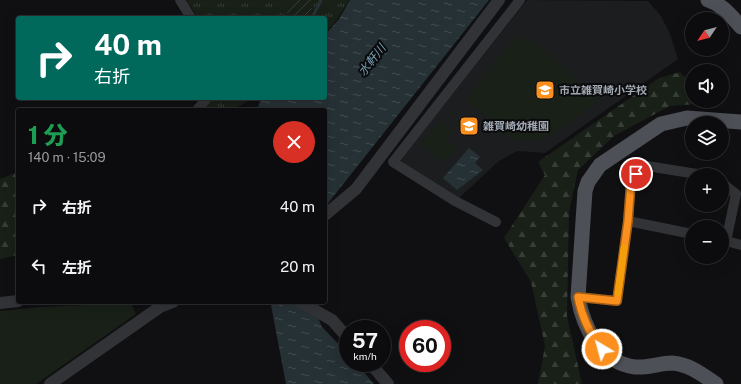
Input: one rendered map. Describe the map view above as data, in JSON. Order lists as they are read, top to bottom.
{
  "water": ["水軒川"],
  "places": {
    "school or university": ["市立雑賀崎小学校", "雑賀崎幼稚園"]
  },
  "north": "bottom left",
  "page": {
    "map_buttons": ["+", "−"],
    "turn": ["40 m", "右折"],
    "heading": ["1 分", "140 m · 15:09"],
    "list": [
      {
        "name": "右折",
        "value": "40 m"
      },
      {
        "name": "左折",
        "value": "20 m"
      }
    ],
    "speed": "57 km/h",
    "limit": "60"
  }
}
